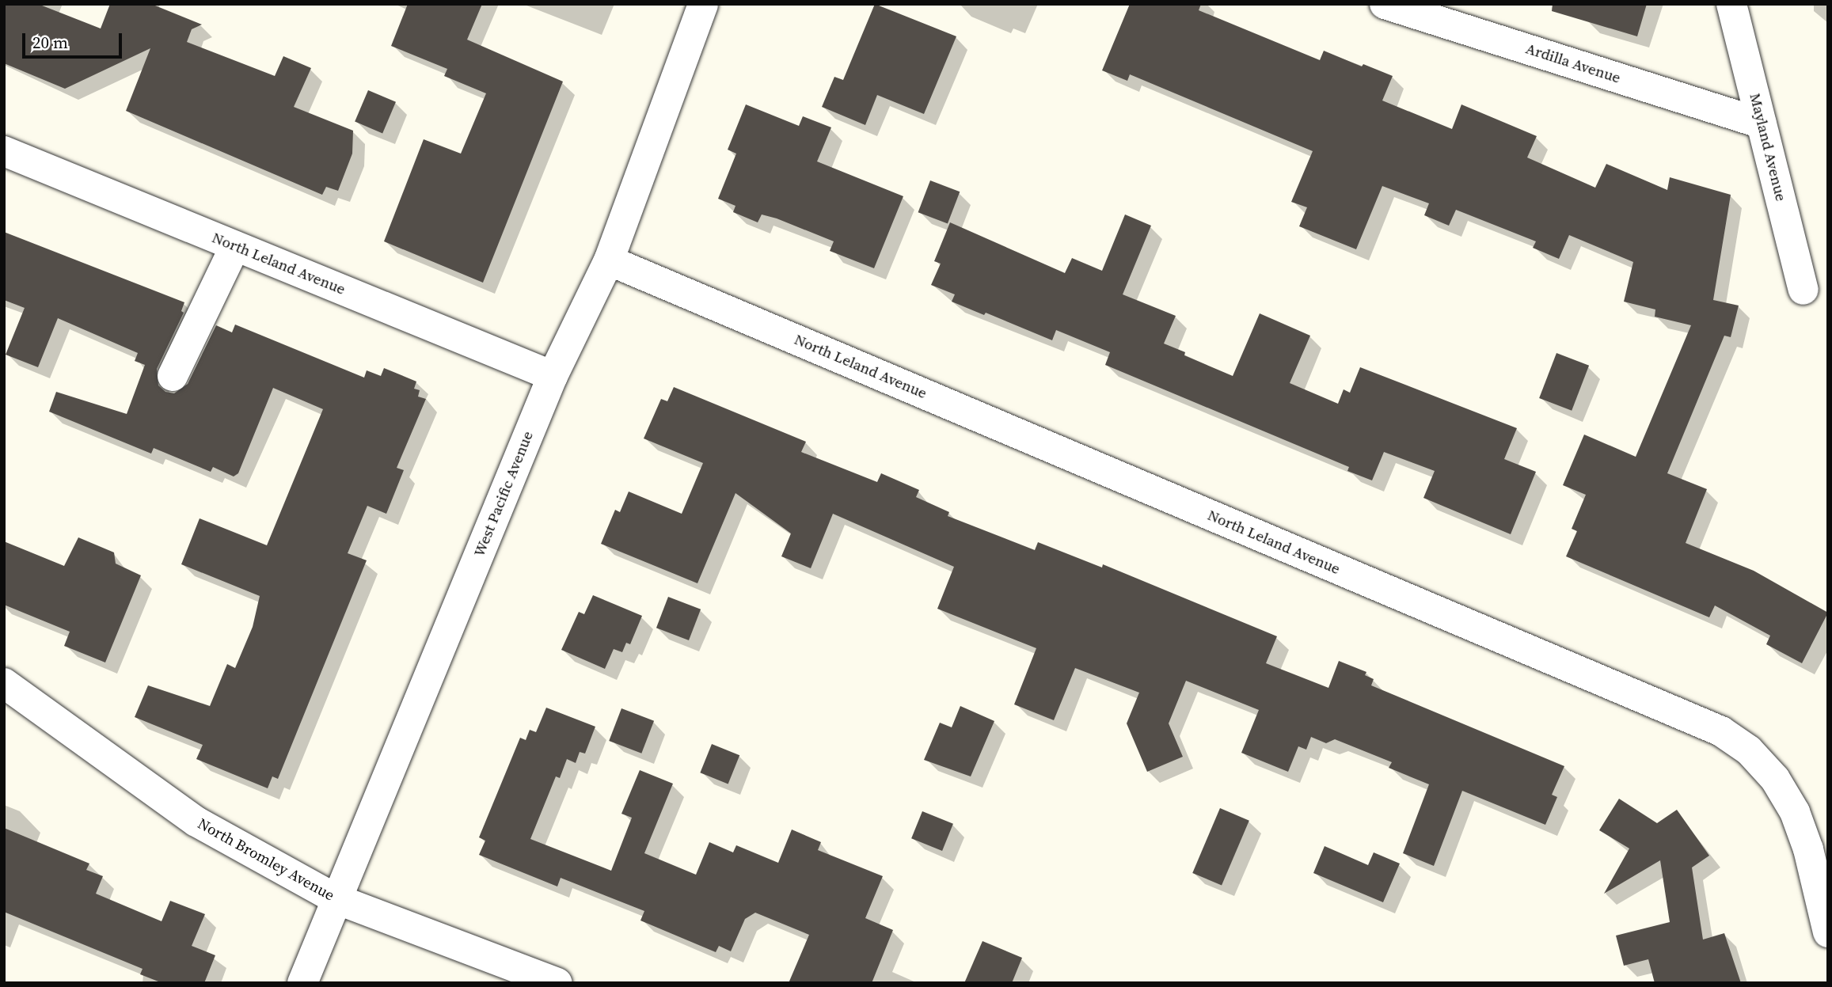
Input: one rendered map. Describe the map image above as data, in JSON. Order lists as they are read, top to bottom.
{
  "streets": {
    "street": [
      "Ardilla Avenue",
      "Mayland Avenue",
      "North Leland Avenue",
      "West Pacific Avenue",
      "North Bromley Avenue"
    ]
  },
  "crossings": [
    ["Ardilla Avenue", "Mayland Avenue"],
    ["North Leland Avenue", "West Pacific Avenue"],
    ["West Pacific Avenue", "North Bromley Avenue"]
  ],
  "scale_bar": "20 m"
}
